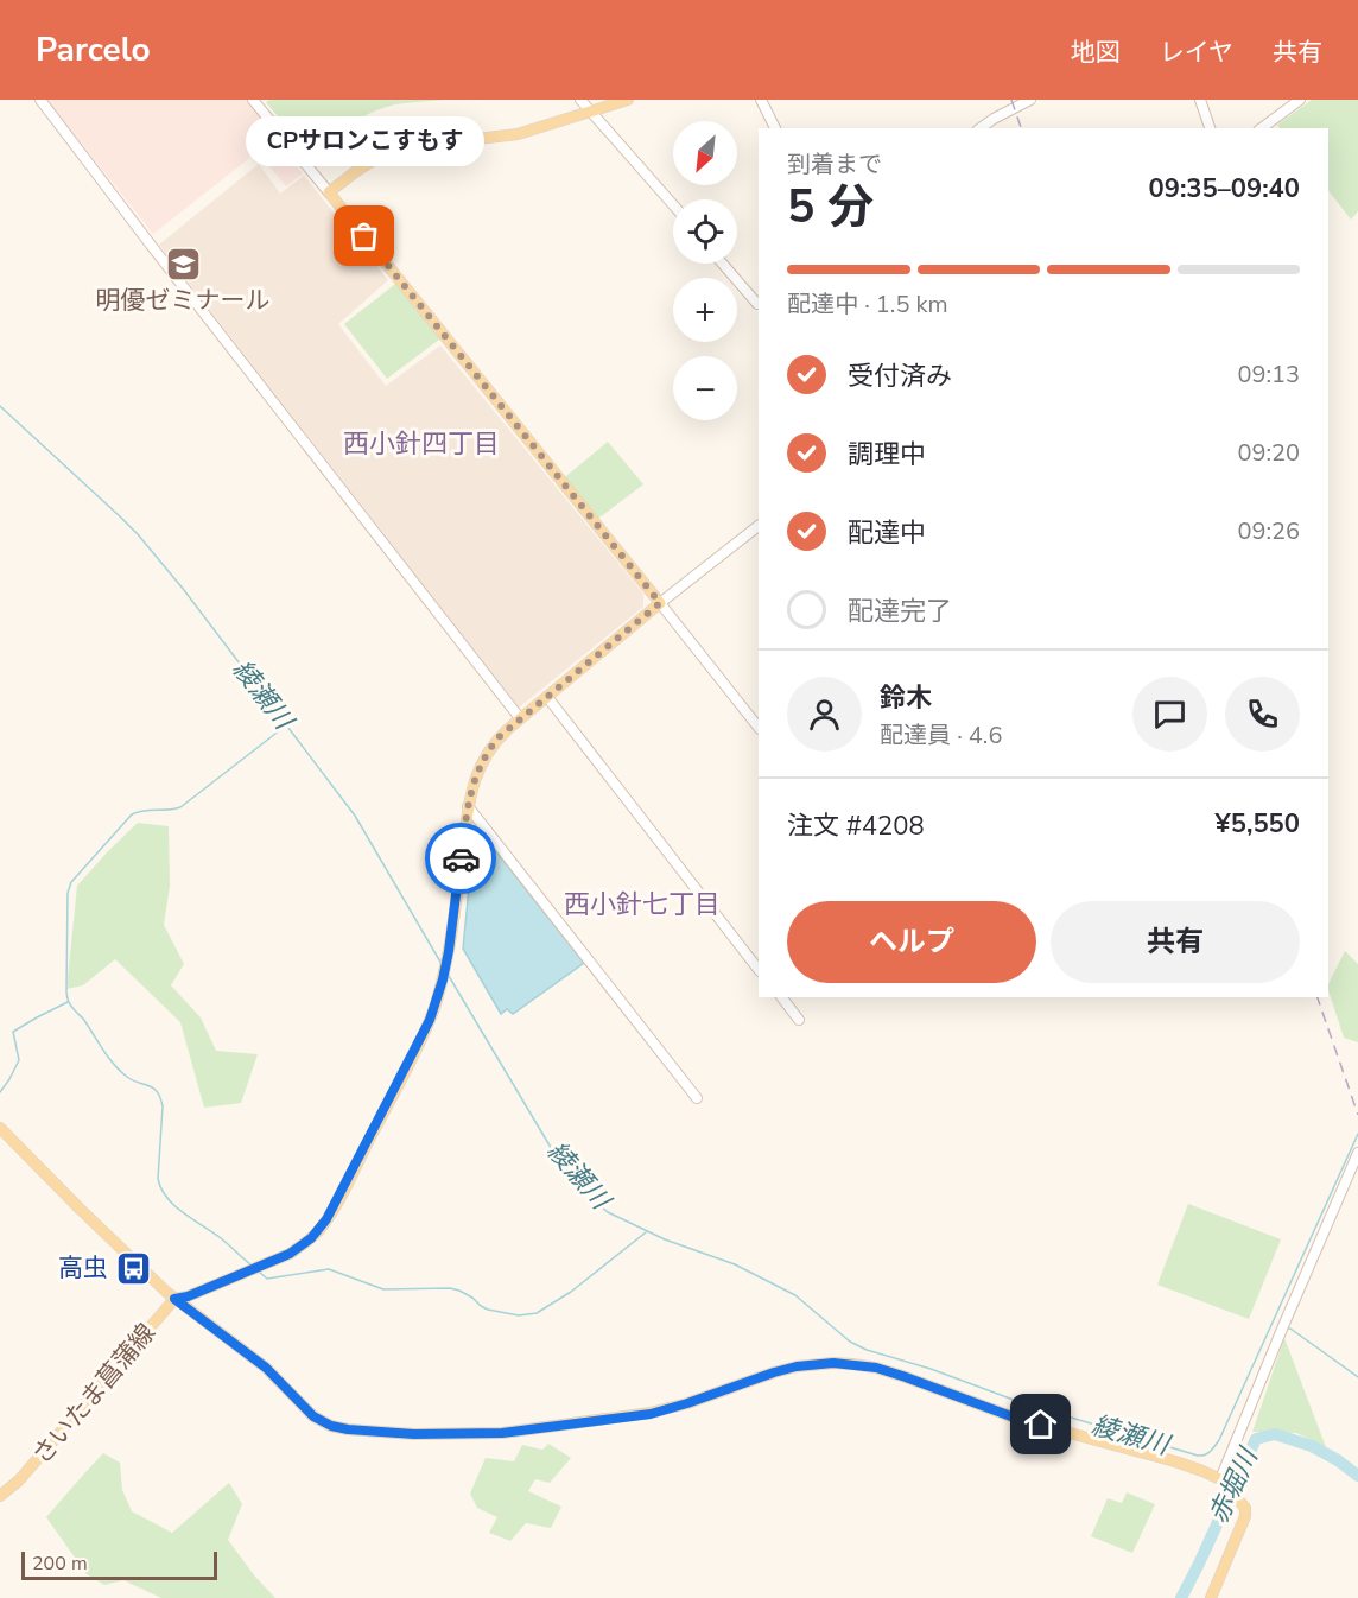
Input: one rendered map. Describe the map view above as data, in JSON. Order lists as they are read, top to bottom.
{
  "streets": {
    "main road": ["さいたま菖蒲線"]
  },
  "districts": ["西小針四丁目", "西小針七丁目"],
  "water": ["綾瀬川", "赤堀川"],
  "places": {
    "other": ["CPサロンこすもす"],
    "school or university": ["明優ゼミナール"],
    "bus stop": ["高虫"]
  },
  "scale_bar": "200 m",
  "north": "bottom left",
  "page": {
    "header": "Parcelo",
    "nav": ["地図", "レイヤ", "共有"],
    "bubble": "CPサロンこすもす",
    "map_buttons": ["+", "−"],
    "heading": ["5 分", "到着まで", "09:35–09:40"],
    "panel": [
      "鈴木",
      "配達員 · 4.6",
      "注文 #4208",
      "¥5,550"
    ],
    "bar": "配達中 · 1.5 km",
    "list": [
      ["受付済み", "09:13"],
      ["調理中", "09:20"],
      ["配達中", "09:26"],
      "配達完了"
    ],
    "buttons": ["ヘルプ", "共有"],
    "scale": "200 m"
  }
}
